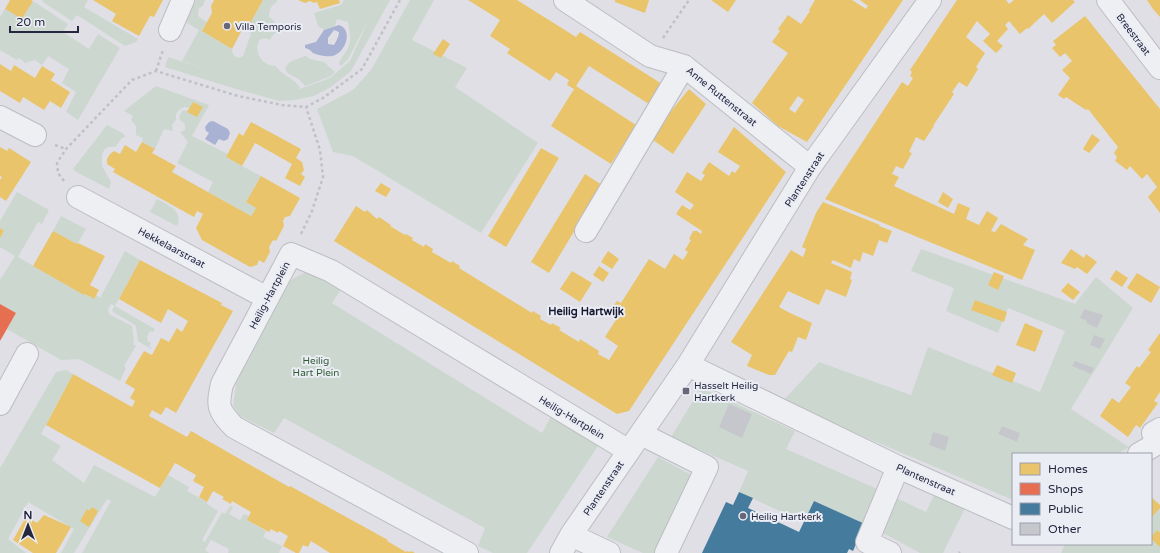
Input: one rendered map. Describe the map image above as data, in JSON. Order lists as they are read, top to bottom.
{
  "streets": {
    "street": [
      "Breestraat",
      "Anne Ruttenstraat",
      "Plantenstraat",
      "Hekkelaarstraat",
      "Heilig-Hartplein"
    ]
  },
  "crossings": [
    ["Anne Ruttenstraat", "Plantenstraat"],
    ["Plantenstraat", "Heilig-Hartplein"],
    ["Hekkelaarstraat", "Heilig-Hartplein"]
  ],
  "districts": ["Heilig Hartwijk"],
  "parks": ["Heilig Hart Plein"],
  "places": {
    "other": ["Villa Temporis", "Heilig Hartkerk"],
    "transit": ["Hasselt Heilig Hartkerk"]
  },
  "legend": [
    "Homes",
    "Shops",
    "Public",
    "Other"
  ],
  "scale_bar": "20 m",
  "north": "top"
}
